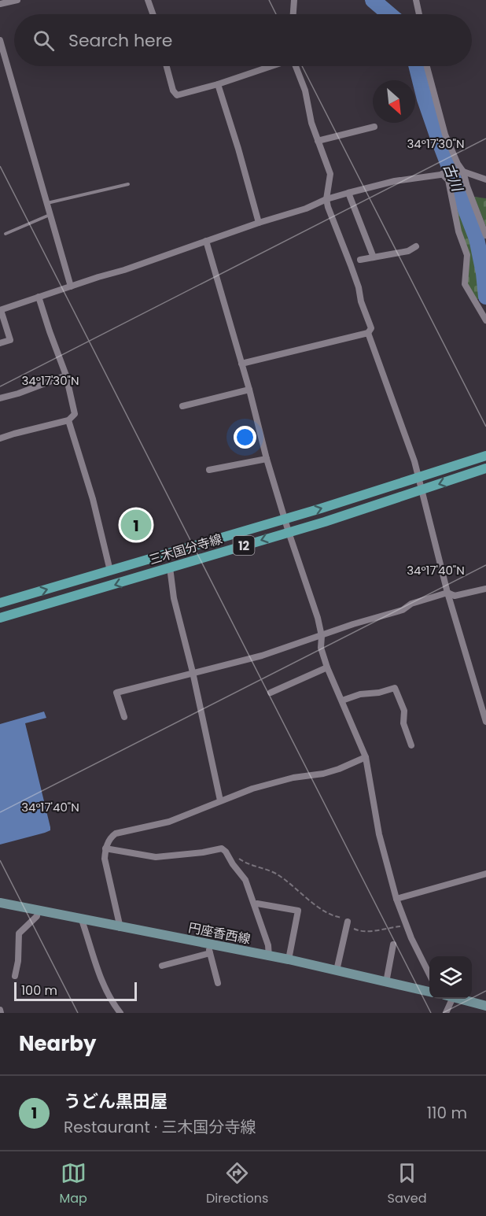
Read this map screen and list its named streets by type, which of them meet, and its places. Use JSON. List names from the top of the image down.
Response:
{
  "streets": {
    "main road": ["12", "三木国分寺線", "円座香西線"]
  },
  "water": ["古川"],
  "scale_bar": "100 m",
  "north": "bottom right",
  "page": {
    "search": "Search here",
    "pins": "1",
    "scale": "100 m",
    "heading": "Nearby",
    "list": [
      {
        "mark": "1",
        "name": "うどん黒田屋",
        "note": "Restaurant · 三木国分寺線",
        "value": "110 m"
      }
    ],
    "nav": ["Map", "Directions", "Saved"]
  },
  "coordinates": ["34°17'30\"N", "34°17'40\"N"]
}
